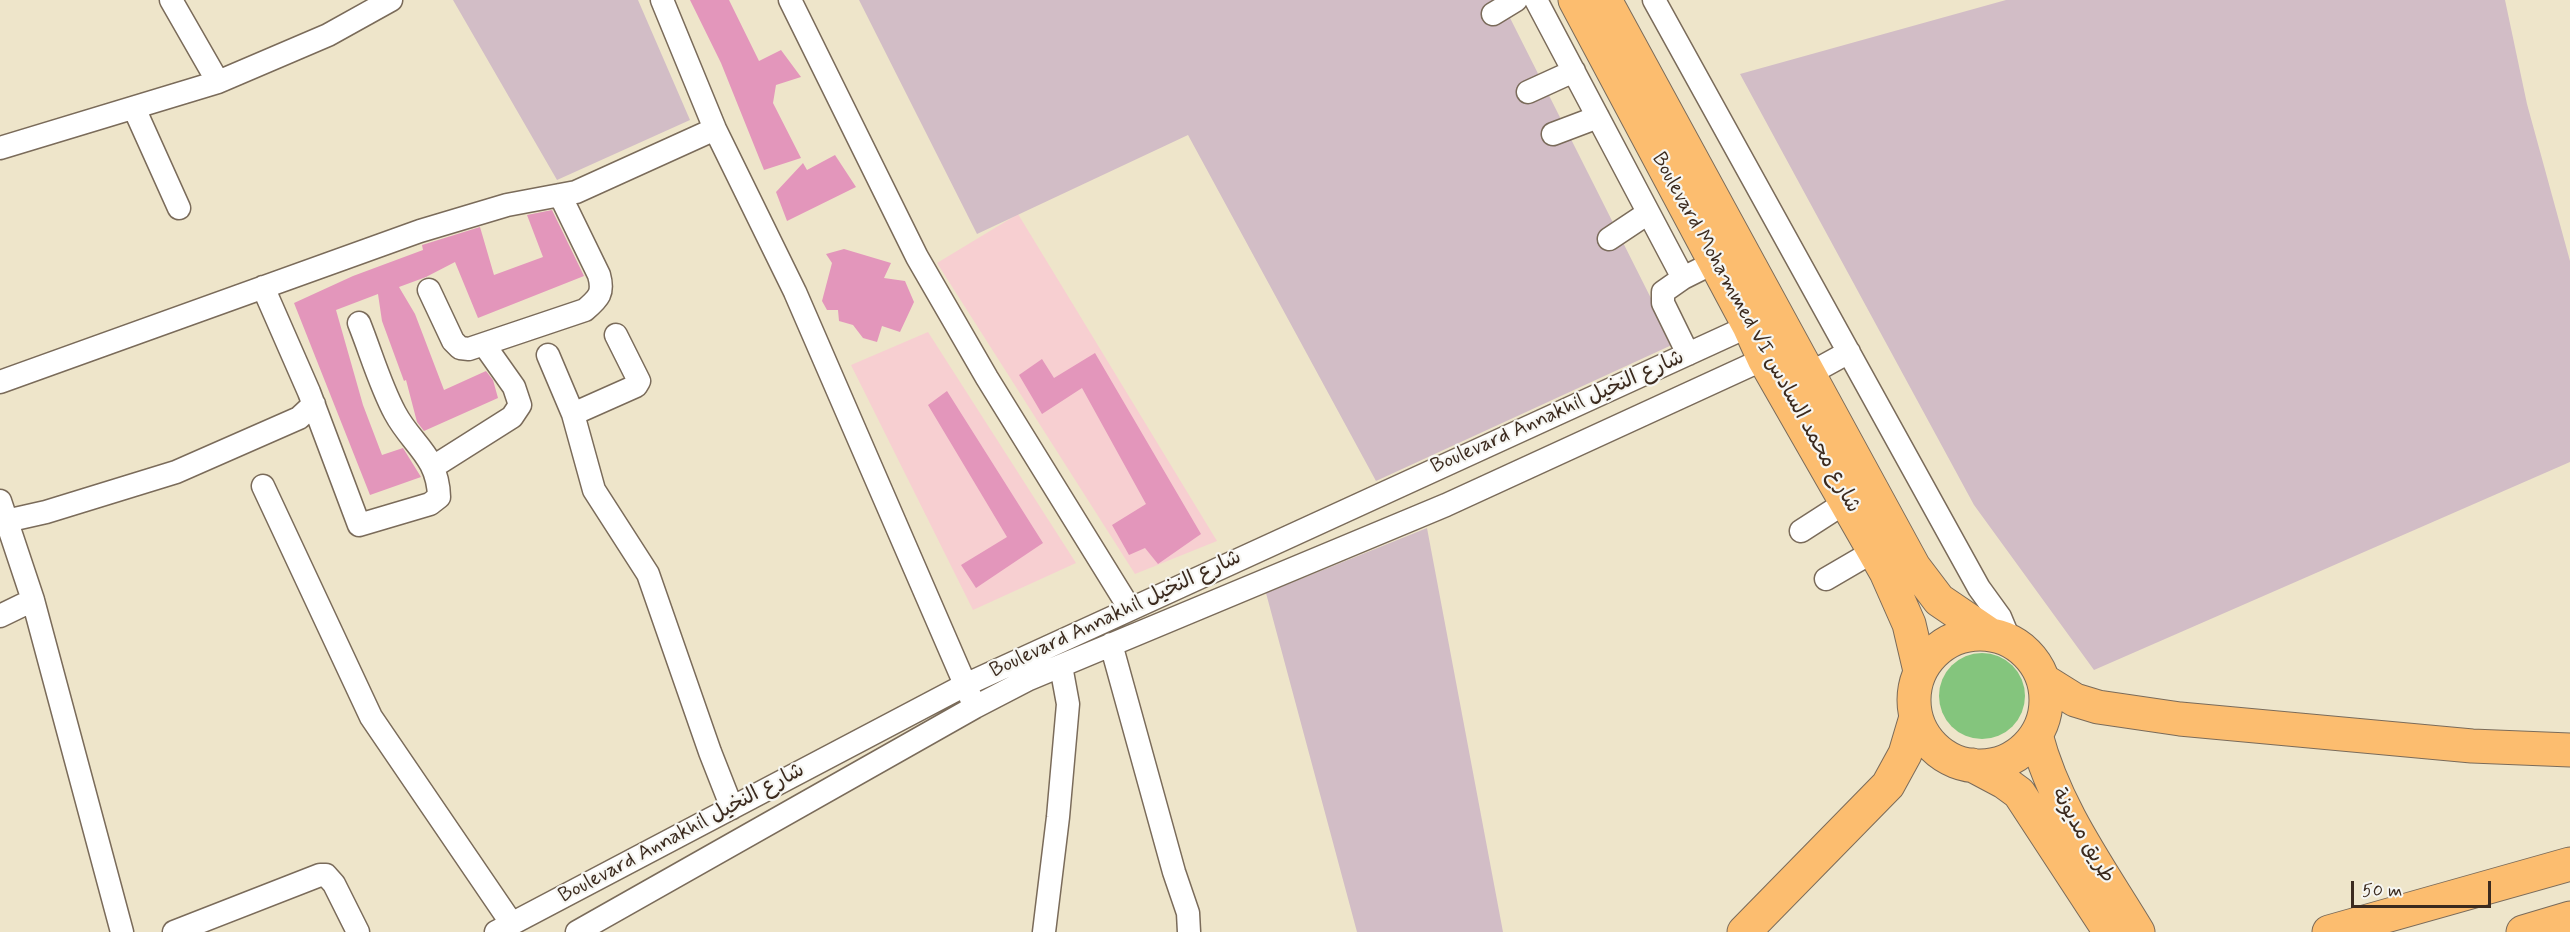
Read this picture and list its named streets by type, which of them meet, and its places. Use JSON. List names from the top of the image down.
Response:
{
  "streets": {
    "highway": ["Boulevard Mohammed VI شارع محمد السادس", "طريق مديونة"],
    "street": ["Boulevard Annakhil شارع النخيل"]
  },
  "crossings": [
    ["Boulevard Mohammed VI شارع محمد السادس", "Boulevard Annakhil شارع النخيل"],
    ["Boulevard Mohammed VI شارع محمد السادس", "طريق مديونة"]
  ],
  "scale_bar": "50 m"
}
